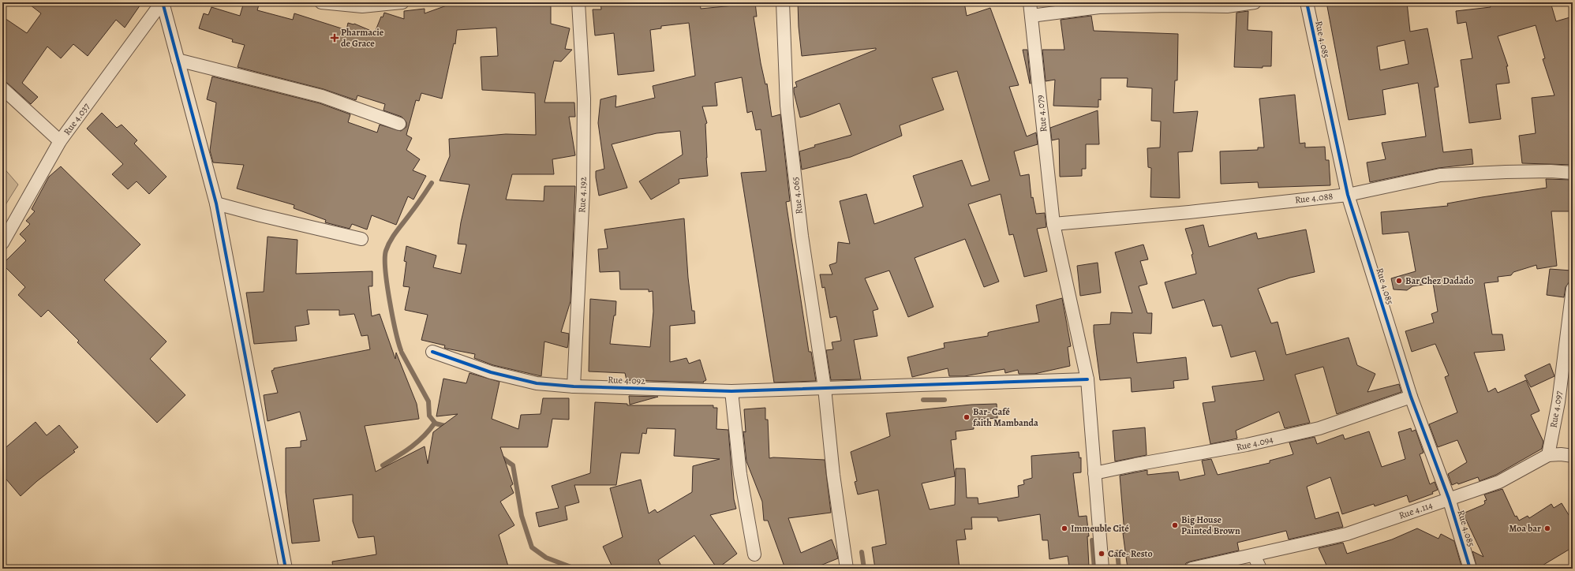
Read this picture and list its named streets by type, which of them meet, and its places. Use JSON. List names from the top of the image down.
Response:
{
  "streets": {
    "street": [
      "Rue 4.085",
      "Rue 4.079",
      "Rue 4.037",
      "Rue 4.192",
      "Rue 4.065",
      "Rue 4.088",
      "Rue 4.092",
      "Rue 4.097",
      "Rue 4.094",
      "Rue 4.114"
    ]
  },
  "crossings": [
    ["Rue 4.085", "Rue 4.088"],
    ["Rue 4.085", "Rue 4.094"],
    ["Rue 4.085", "Rue 4.114"],
    ["Rue 4.079", "Rue 4.088"],
    ["Rue 4.079", "Rue 4.092"],
    ["Rue 4.079", "Rue 4.094"],
    ["Rue 4.192", "Rue 4.092"],
    ["Rue 4.065", "Rue 4.092"],
    ["Rue 4.097", "Rue 4.114"]
  ],
  "places": {
    "health": ["Pharmacie de Grace"],
    "other": [
      "Bar Chez Dadado",
      "Bar- Café faith Mambanda",
      "Big House Painted Brown",
      "Immeuble Cité",
      "Moa bar",
      "Cafe- Resto"
    ]
  }
}
